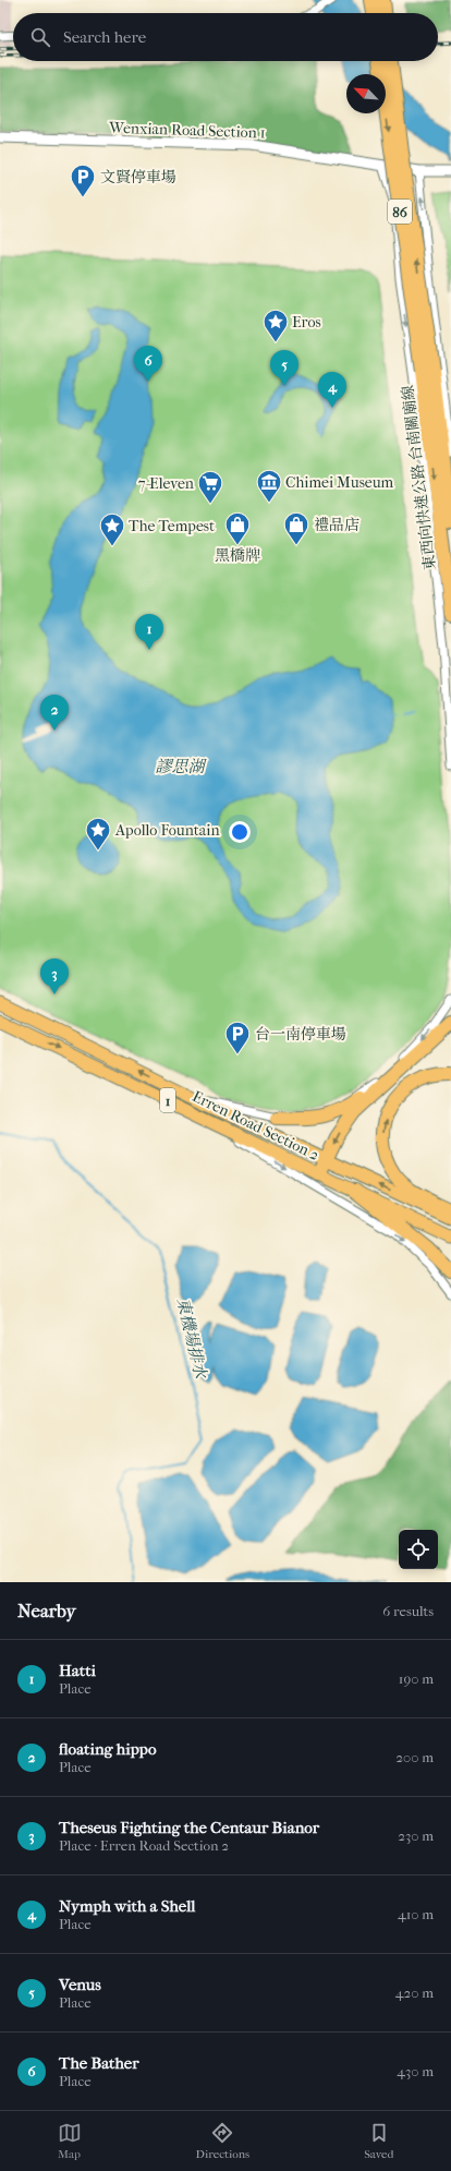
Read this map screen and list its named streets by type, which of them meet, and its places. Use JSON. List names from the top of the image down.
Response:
{
  "streets": {
    "highway": ["86", "東西向快速公路 台南關廟線"],
    "main road": ["1", "Erren Road Section 2"],
    "street": ["Wenxian Road Section 1"]
  },
  "water": ["謬思湖", "東機場排水"],
  "places": {
    "parking": ["文賢停車場", "台一南停車場"],
    "place": ["Eros", "The Tempest", "Apollo Fountain"],
    "museum": ["Chimei Museum"],
    "supermarket": ["7-Eleven"],
    "shop": ["黑橋牌", "禮品店"]
  },
  "north": "top left",
  "page": {
    "search": "Search here",
    "pins": [
      "6",
      "5",
      "4",
      "1",
      "2",
      "3"
    ],
    "heading": ["Nearby", "6 results"],
    "list": [
      {
        "mark": "1",
        "name": "Hatti",
        "note": "Place",
        "value": "190 m"
      },
      {
        "mark": "2",
        "name": "floating hippo",
        "note": "Place",
        "value": "200 m"
      },
      {
        "mark": "3",
        "name": "Theseus Fighting the Centaur Bianor",
        "note": "Place · Erren Road Section 2",
        "value": "230 m"
      },
      {
        "mark": "4",
        "name": "Nymph with a Shell",
        "note": "Place",
        "value": "410 m"
      },
      {
        "mark": "5",
        "name": "Venus",
        "note": "Place",
        "value": "420 m"
      },
      {
        "mark": "6",
        "name": "The Bather",
        "note": "Place",
        "value": "430 m"
      }
    ],
    "nav": ["Map", "Directions", "Saved"]
  }
}
